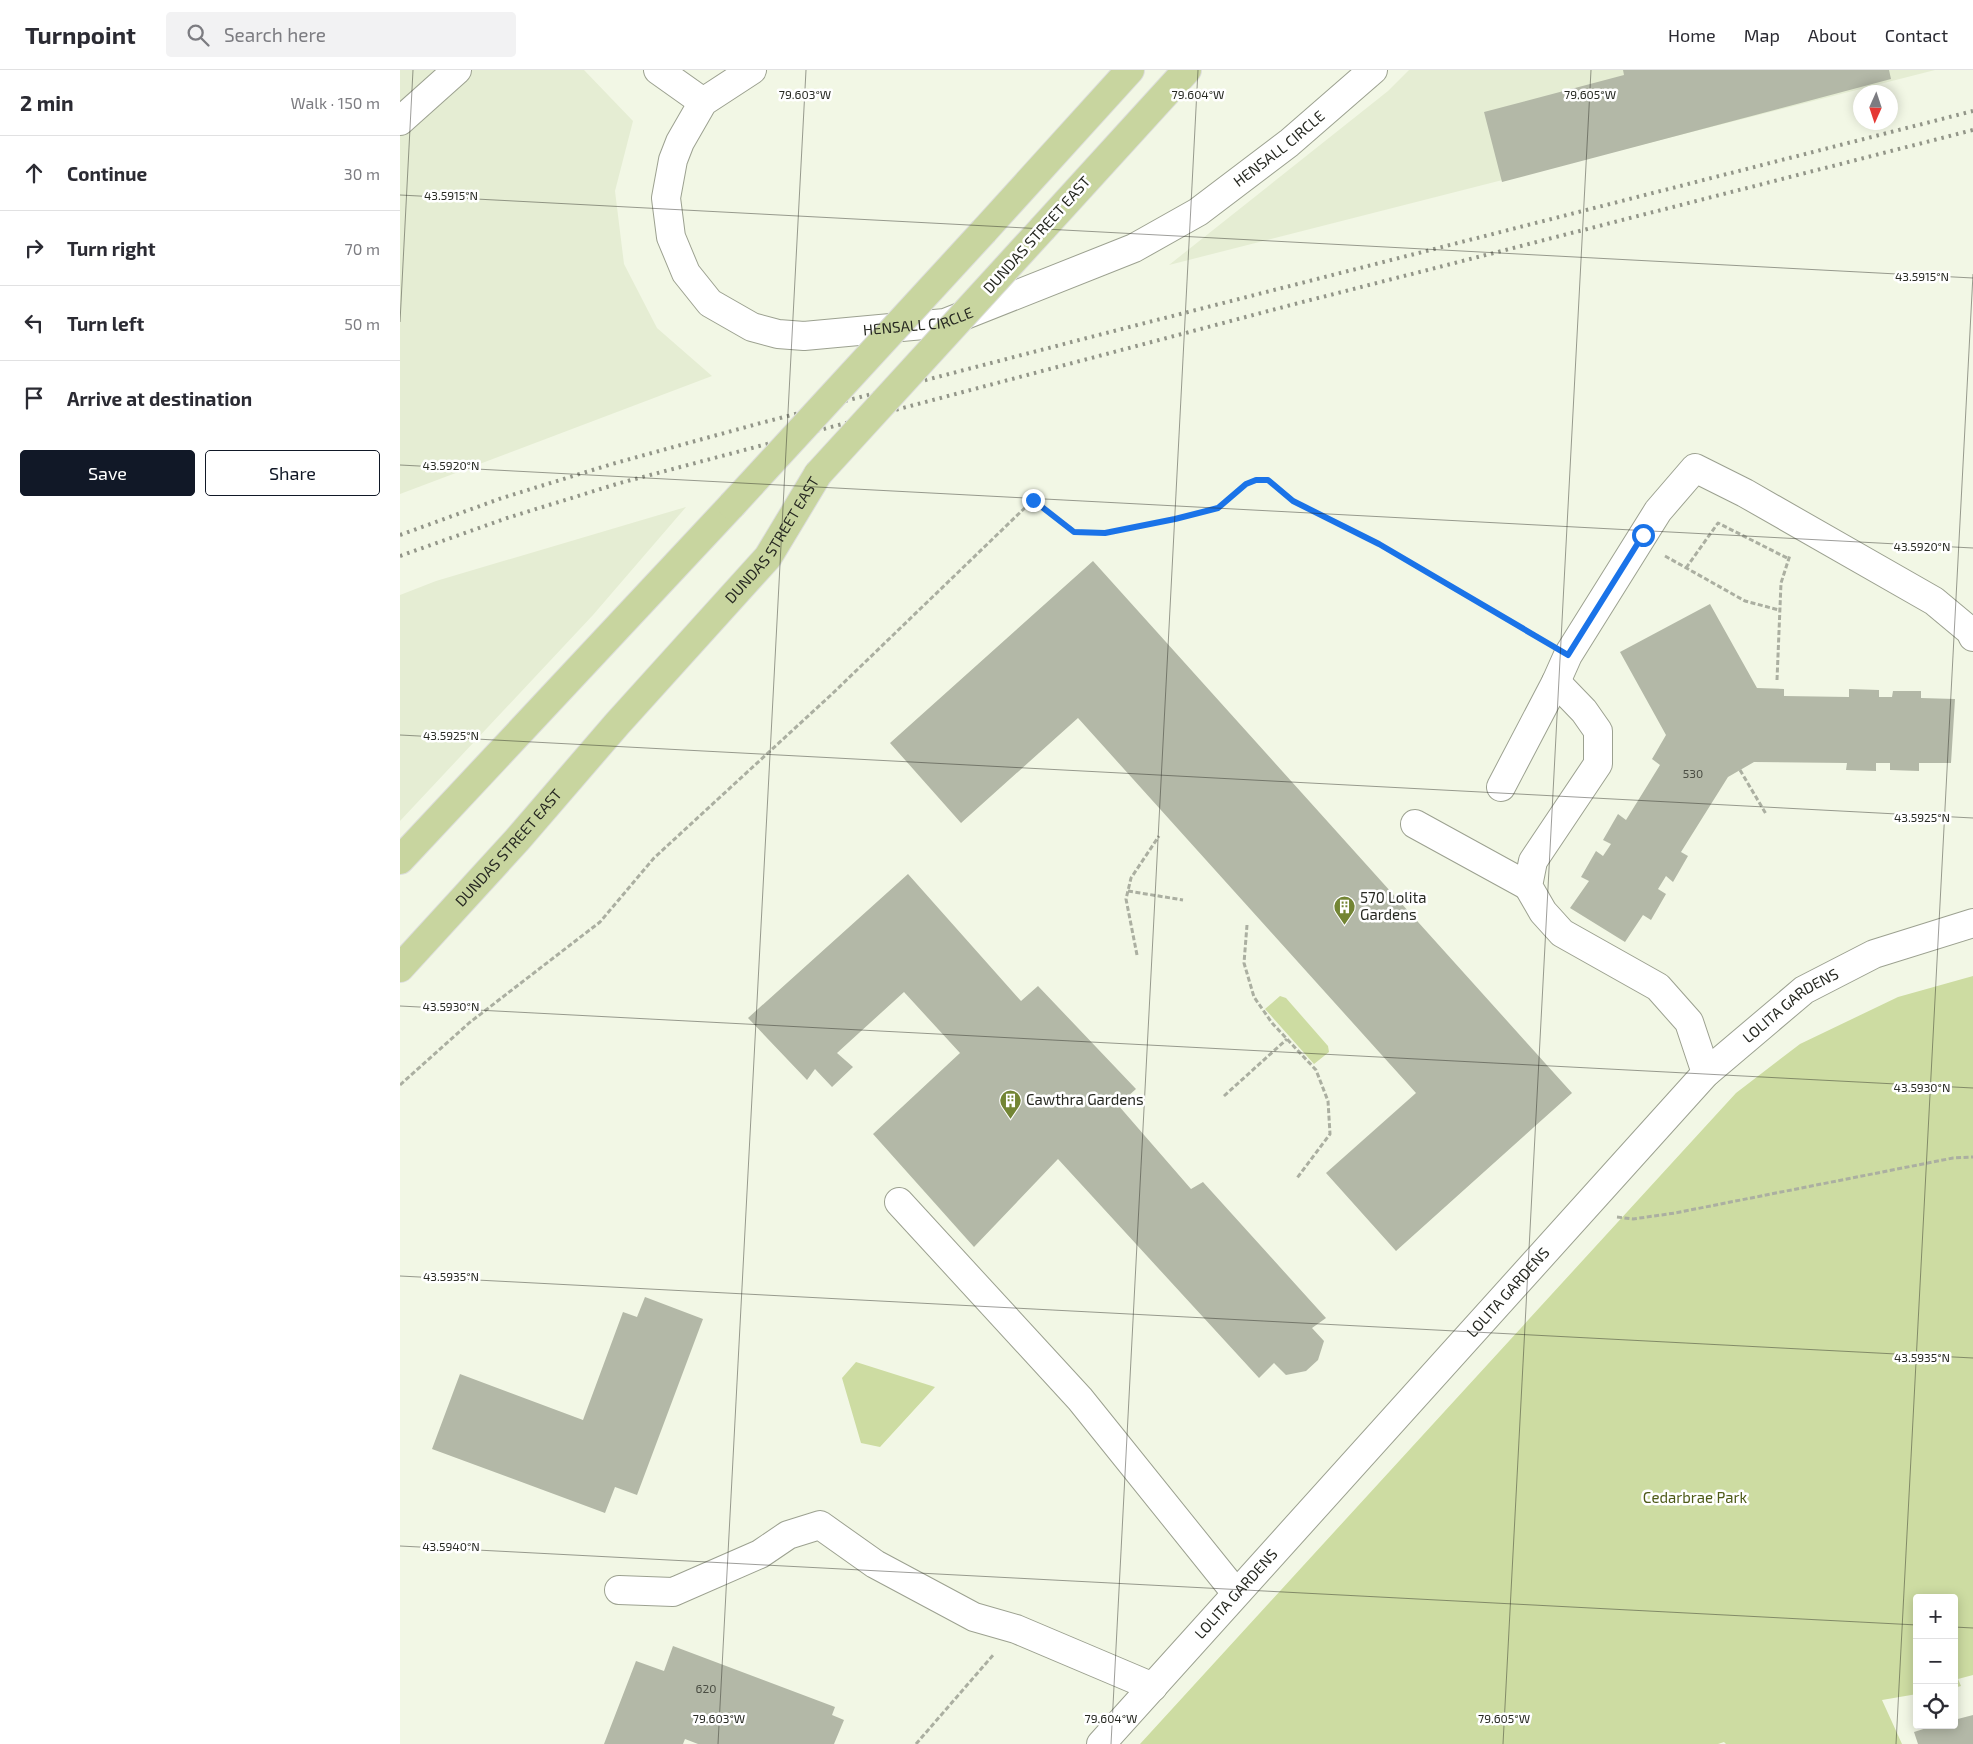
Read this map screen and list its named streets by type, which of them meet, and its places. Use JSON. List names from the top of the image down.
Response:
{
  "streets": {
    "main road": ["DUNDAS STREET EAST"],
    "street": ["HENSALL CIRCLE", "LOLITA GARDENS"]
  },
  "parks": ["Cedarbrae Park"],
  "places": {
    "building": ["570 Lolita Gardens", "Cawthra Gardens"]
  },
  "house_numbers": ["530", "620"],
  "north": "bottom",
  "page": {
    "header": "Turnpoint",
    "search": "Search here",
    "nav": [
      "Home",
      "Map",
      "About",
      "Contact"
    ],
    "heading": ["2 min", "Walk · 150 m"],
    "list": [
      ["Continue", "30 m"],
      ["Turn right", "70 m"],
      ["Turn left", "50 m"],
      "Arrive at destination"
    ],
    "buttons": ["Save", "Share"],
    "map_buttons": ["+", "−"]
  },
  "coordinates": [
    "79.603°W",
    "79.604°W",
    "79.605°W",
    "43.5915°N",
    "43.5920°N",
    "43.5925°N",
    "43.5930°N",
    "43.5935°N",
    "43.5940°N"
  ]
}
